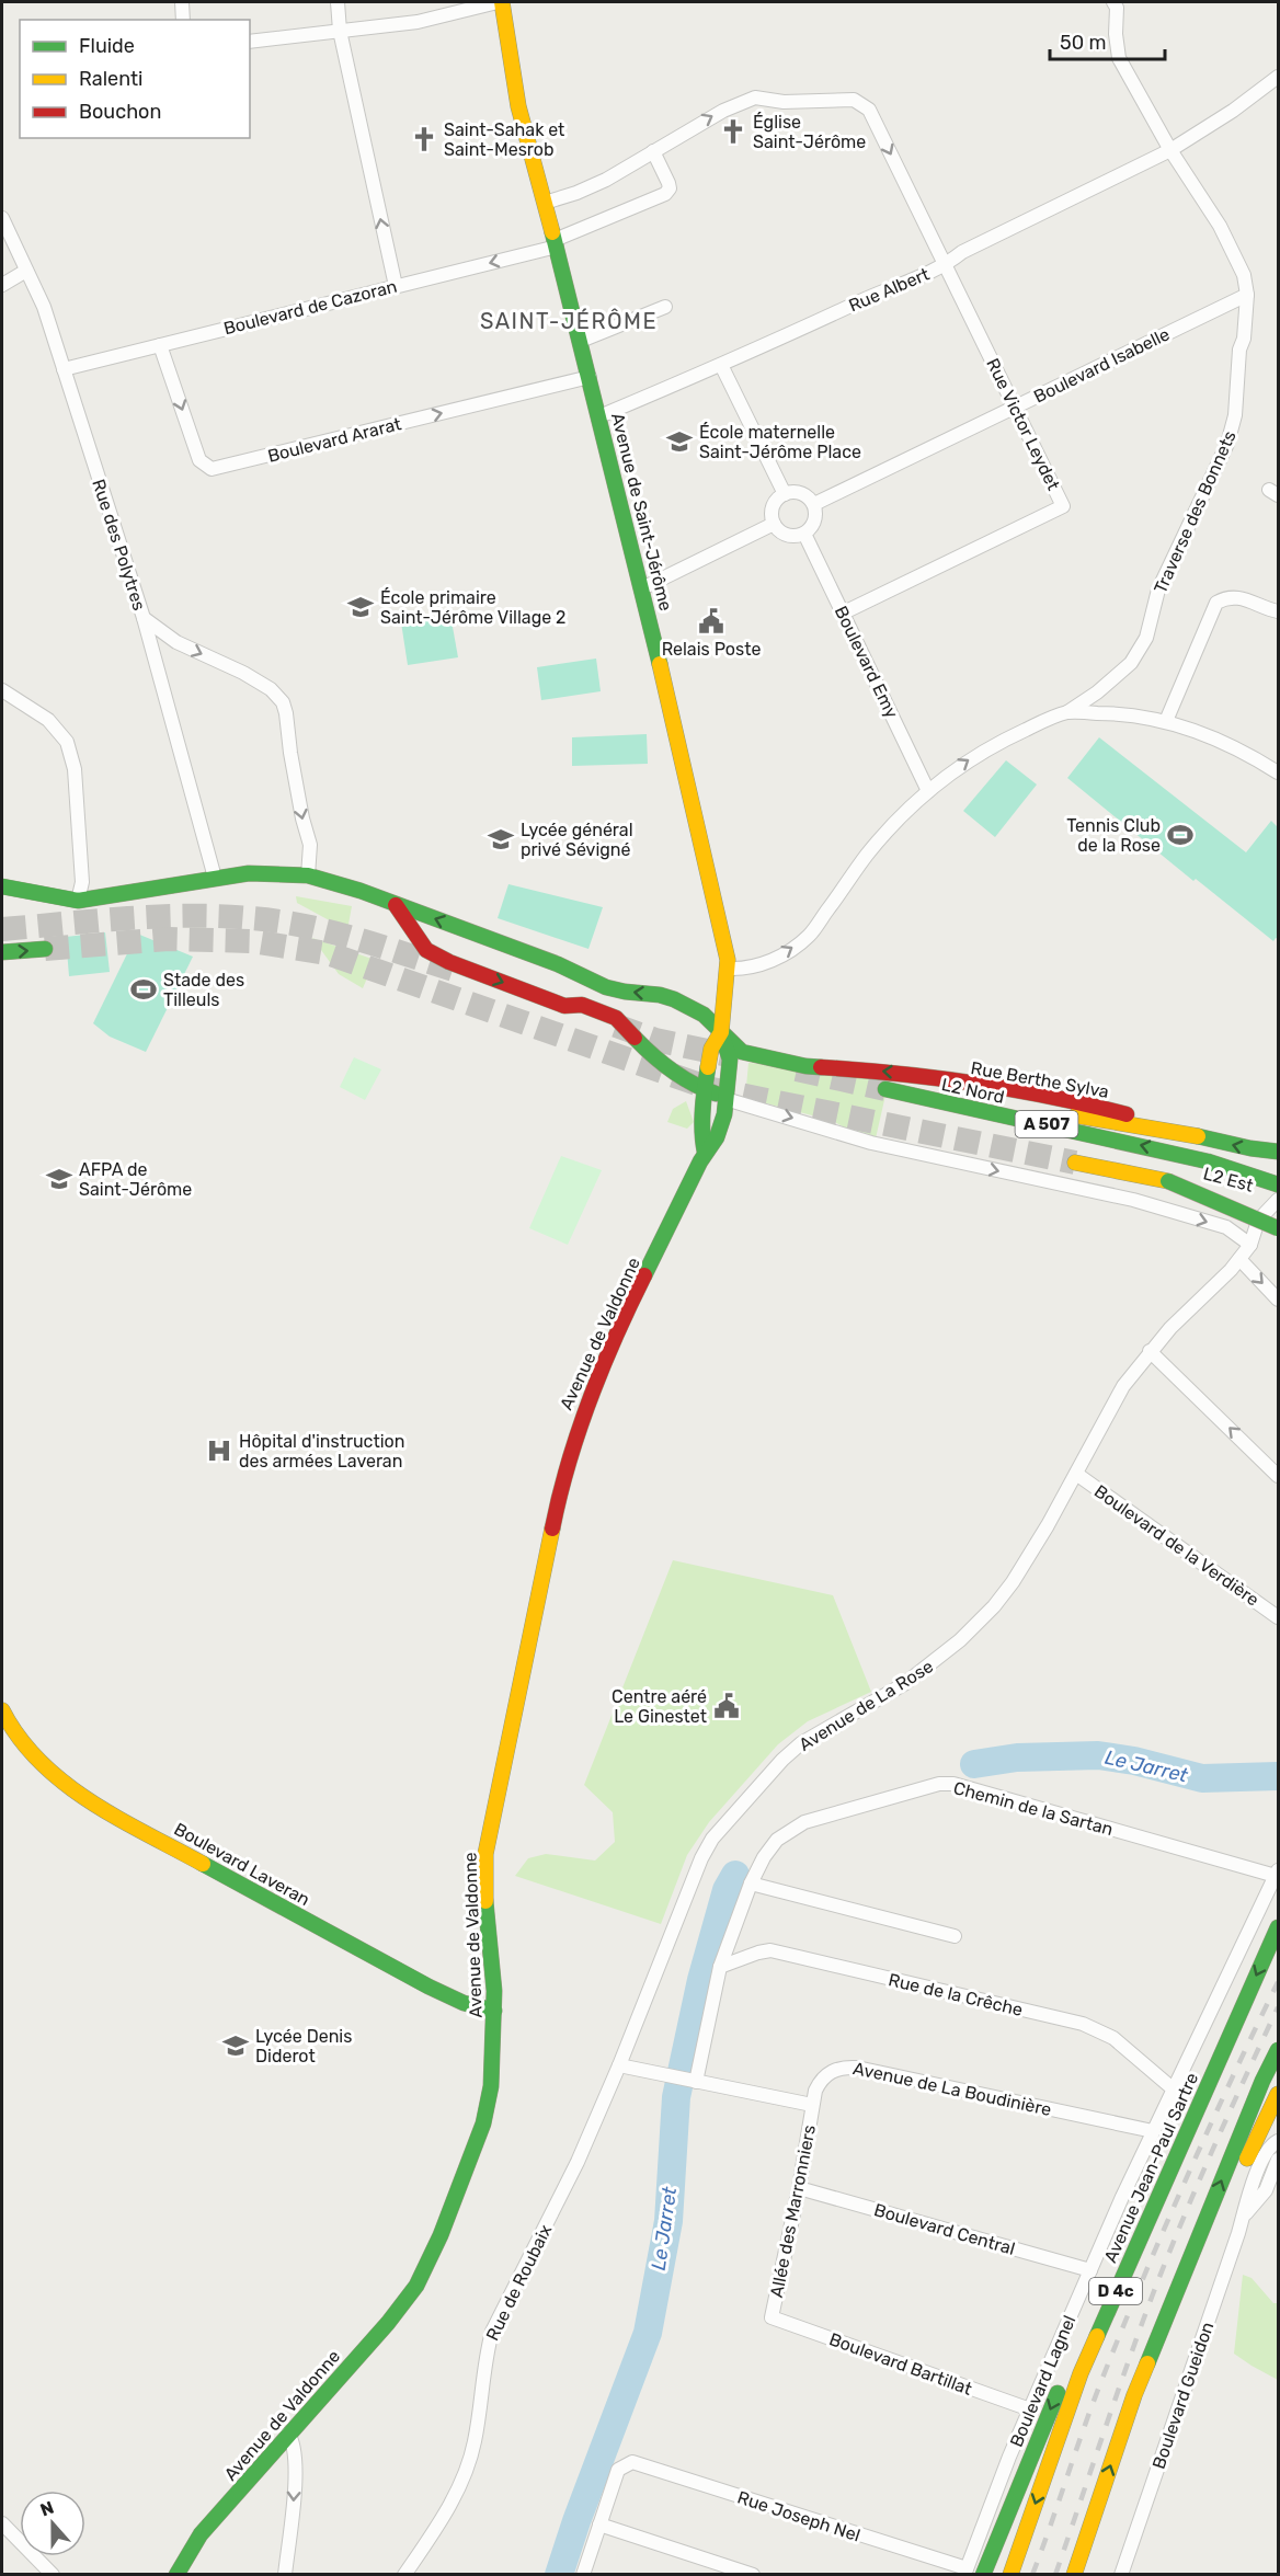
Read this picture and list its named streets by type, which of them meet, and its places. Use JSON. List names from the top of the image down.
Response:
{
  "streets": {
    "main road": [
      "Avenue de Saint-Jérôme",
      "Rue Berthe Sylva",
      "L2 Nord",
      "A 507",
      "L2 Est",
      "Avenue de Valdonne",
      "Boulevard Laveran",
      "Avenue Jean-Paul Sartre",
      "D 4c"
    ],
    "street": [
      "Rue Albert",
      "Boulevard de Cazoran",
      "Boulevard Isabelle",
      "Rue Victor Leydet",
      "Boulevard Ararat",
      "Traverse des Bonnets",
      "Rue des Polytres",
      "Boulevard Emy",
      "Boulevard de la Verdière",
      "Avenue de La Rose",
      "Chemin de la Sartan",
      "Rue de la Crêche",
      "Avenue de La Boudinière",
      "Allée des Marronniers",
      "Boulevard Central",
      "Rue de Roubaix",
      "Boulevard Bartillat",
      "Boulevard Lagnel",
      "Boulevard Gueidon",
      "Rue Joseph Nel"
    ]
  },
  "crossings": [
    ["Rue Albert", "Rue Victor Leydet"],
    ["Rue Albert", "Avenue de Saint-Jérôme"],
    ["Rue Albert", "Traverse des Bonnets"],
    ["Boulevard de Cazoran", "Rue Victor Leydet"],
    ["Boulevard de Cazoran", "Boulevard Ararat"],
    ["Boulevard de Cazoran", "Avenue de Saint-Jérôme"],
    ["Boulevard de Cazoran", "Rue des Polytres"],
    ["Boulevard Isabelle", "Rue Victor Leydet"],
    ["Boulevard Isabelle", "Traverse des Bonnets"],
    ["Boulevard Isabelle", "Boulevard Emy"],
    ["Rue Victor Leydet", "Avenue de Saint-Jérôme"],
    ["Rue Victor Leydet", "Boulevard Emy"],
    ["Boulevard Ararat", "Avenue de Saint-Jérôme"],
    ["Avenue de Saint-Jérôme", "Rue Berthe Sylva"],
    ["Avenue de Saint-Jérôme", "Avenue de Valdonne"],
    ["Rue des Polytres", "Rue Berthe Sylva"],
    ["Rue Berthe Sylva", "L2 Nord"],
    ["Rue Berthe Sylva", "Avenue de Valdonne"],
    ["L2 Nord", "L2 Est"],
    ["A 507", "L2 Est"],
    ["Avenue de Valdonne", "Boulevard Laveran"],
    ["Boulevard de la Verdière", "Avenue de La Rose"],
    ["Avenue de La Rose", "Rue de Roubaix"],
    ["Chemin de la Sartan", "Rue de la Crêche"],
    ["Chemin de la Sartan", "Boulevard Lagnel"],
    ["Rue de la Crêche", "Boulevard Lagnel"],
    ["Avenue de La Boudinière", "Allée des Marronniers"],
    ["Avenue de La Boudinière", "Boulevard Lagnel"],
    ["Allée des Marronniers", "Boulevard Central"],
    ["Allée des Marronniers", "Boulevard Bartillat"],
    ["Boulevard Central", "Boulevard Lagnel"],
    ["Boulevard Bartillat", "Boulevard Lagnel"],
    ["Boulevard Lagnel", "Rue Joseph Nel"]
  ],
  "one_way": ["Boulevard Ararat"],
  "districts": ["SAINT-JÉRÔME"],
  "water": ["Le Jarret"],
  "places": {
    "church": ["Église Saint-Jérôme", "Saint-Sahak et Saint-Mesrob"],
    "school or university": [
      "École maternelle Saint-Jérôme Place",
      "École primaire Saint-Jérôme Village 2",
      "Lycée général privé Sévigné",
      "AFPA de Saint-Jérôme",
      "Lycée Denis Diderot"
    ],
    "public building": ["Relais Poste", "Centre aéré Le Ginestet"],
    "sports": ["Tennis Club de la Rose", "Stade des Tilleuls"],
    "hospital": ["Hôpital d'instruction des armées Laveran"]
  },
  "legend": ["Fluide", "Ralenti", "Bouchon"],
  "scale_bar": "50 m",
  "north": "top"
}
